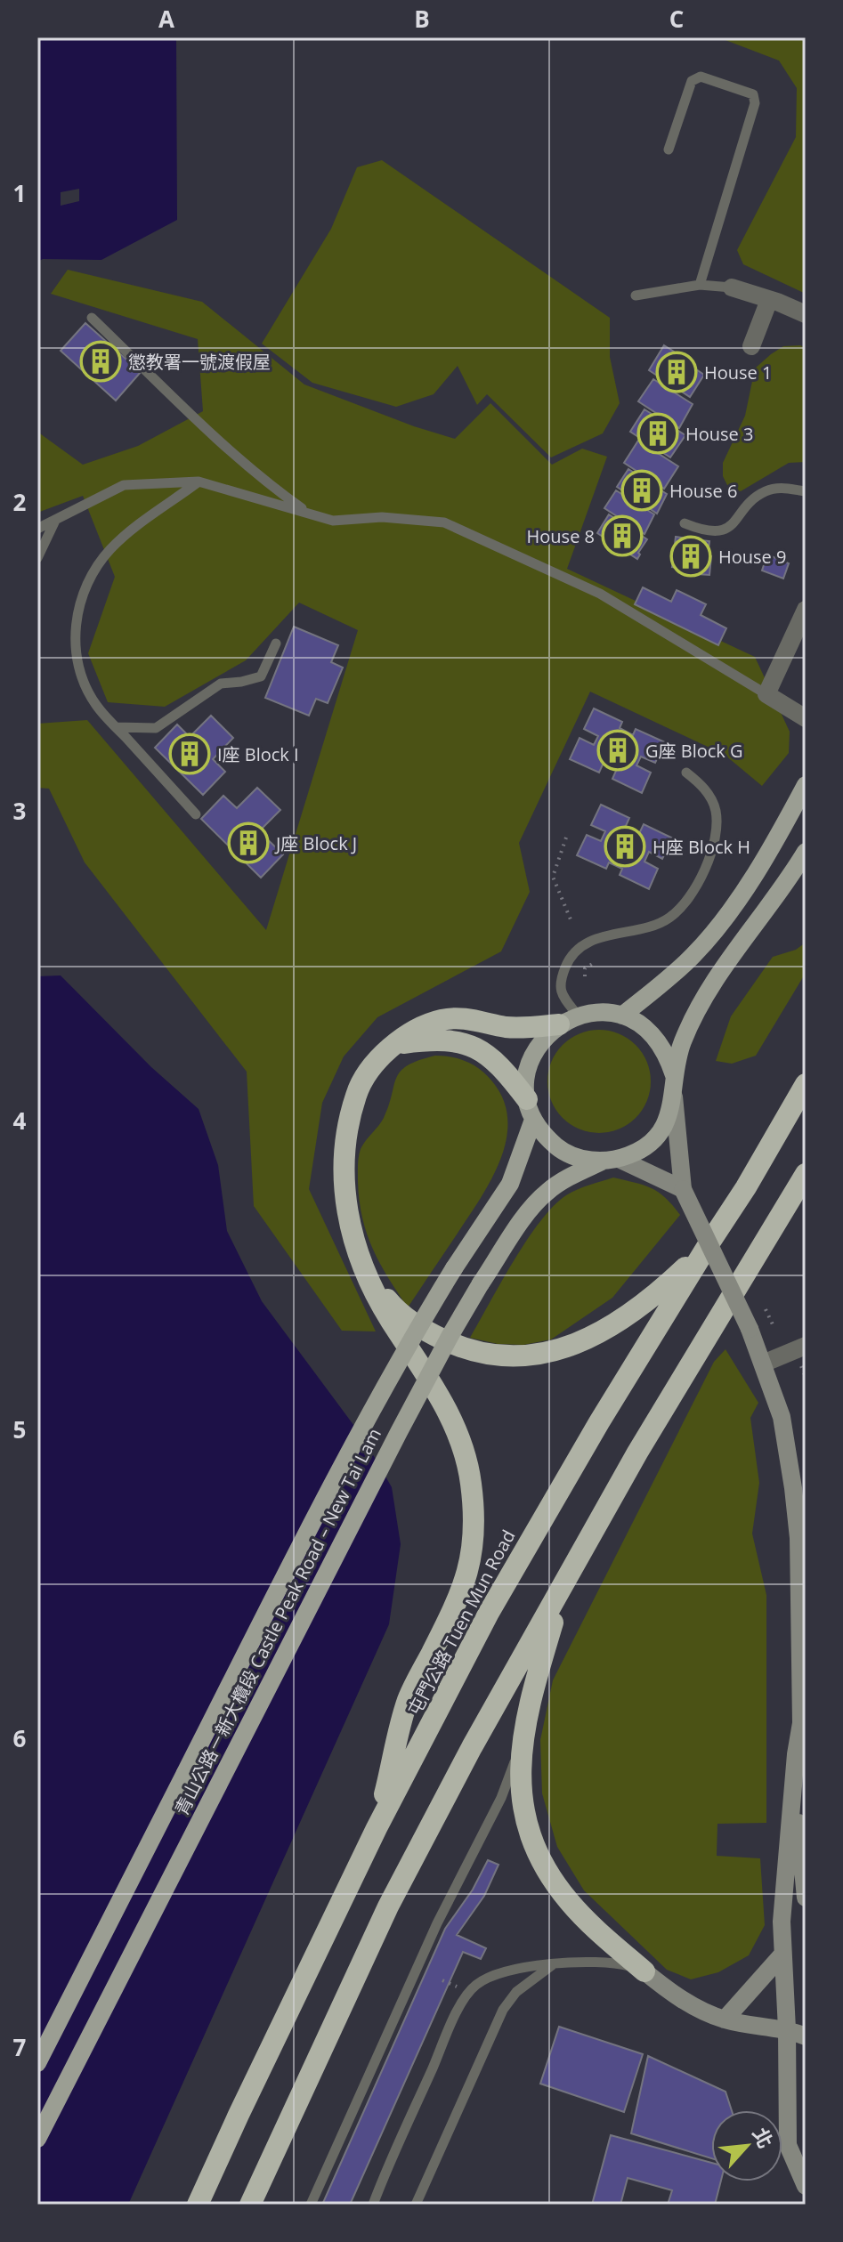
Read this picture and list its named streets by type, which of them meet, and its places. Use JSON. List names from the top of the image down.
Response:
{
  "streets": {
    "highway": ["屯門公路 Tuen Mun Road"],
    "main road": ["青山公路－新大欖段 Castle Peak Road – New Tai Lam"]
  },
  "places": {
    "building": [
      "懲教署一號渡假屋",
      "House 1",
      "House 3",
      "House 6",
      "House 8",
      "House 9",
      "G座 Block G",
      "I座 Block I",
      "J座 Block J",
      "H座 Block H"
    ]
  },
  "north": "top right",
  "grid": {
    "columns": ["A", "B", "C"],
    "rows": [
      "1",
      "2",
      "3",
      "4",
      "5",
      "6",
      "7"
    ]
  }
}
